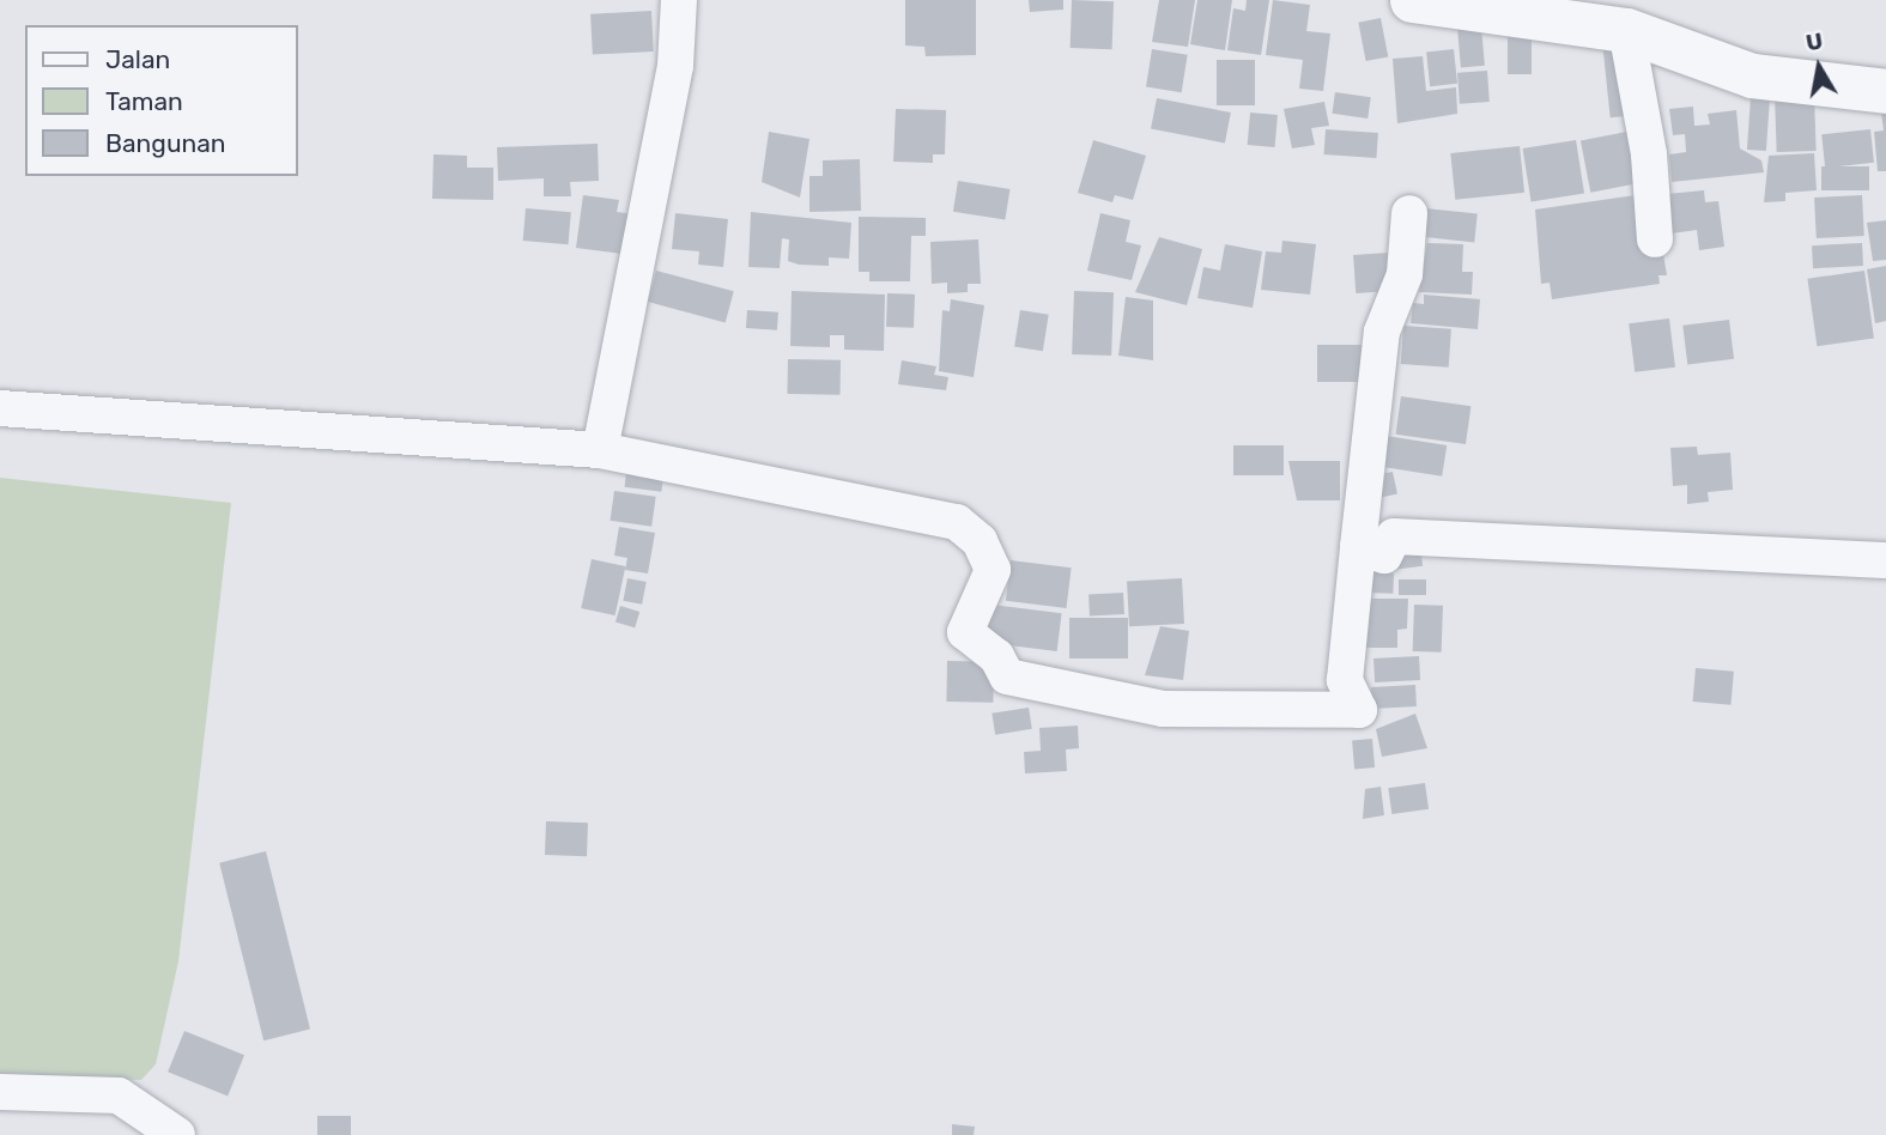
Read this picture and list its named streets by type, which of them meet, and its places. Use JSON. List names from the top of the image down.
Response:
{
  "legend": ["Jalan", "Taman", "Bangunan"],
  "north": "top"
}
